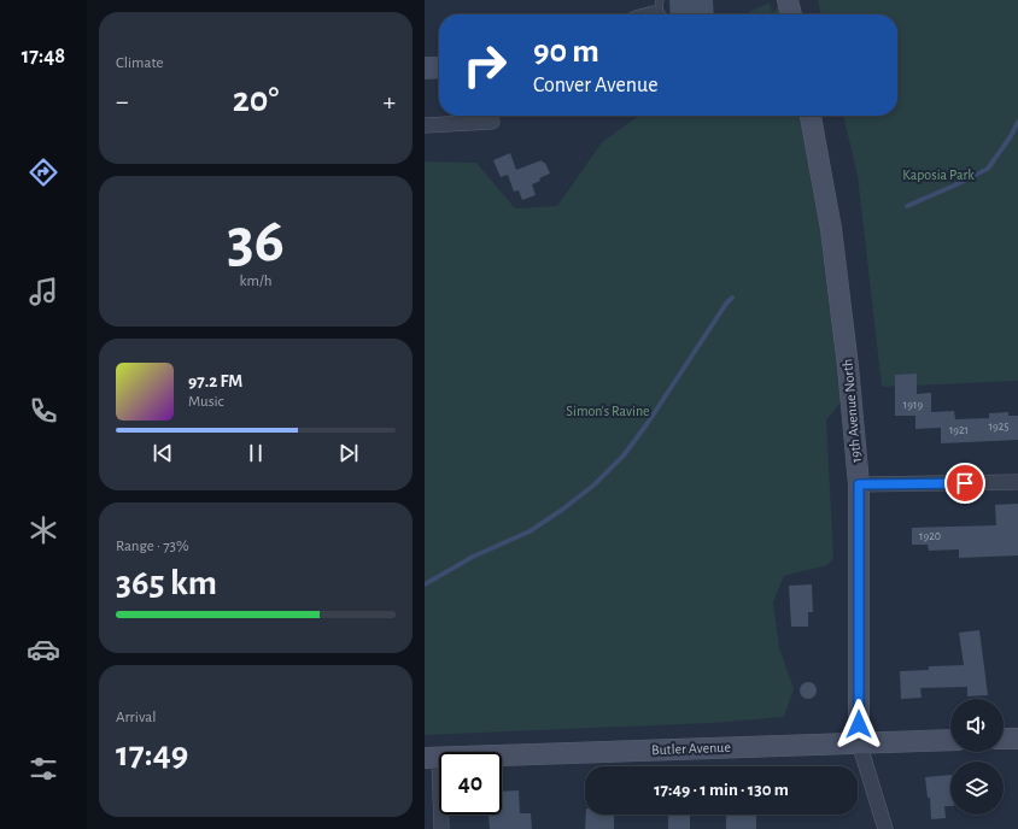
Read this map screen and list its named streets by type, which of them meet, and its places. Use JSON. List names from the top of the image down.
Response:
{
  "streets": {
    "street": ["19th Avenue North", "Butler Avenue"]
  },
  "crossings": [
    ["19th Avenue North", "Butler Avenue"]
  ],
  "parks": ["Kaposia Park", "Simon's Ravine"],
  "house_numbers": [
    "1919",
    "1925",
    "1921",
    "1920"
  ],
  "page": {
    "tabs": "17:48",
    "tile": [
      "Climate",
      ["36", "km/h"],
      ["Range · 73%", "365 km"],
      ["Arrival", "17:49"]
    ],
    "turn": ["90 m", "Conver Avenue"],
    "heat": ["−", "20°", "+"],
    "song": ["97.2 FM", "Music"],
    "limit": "40",
    "trip": "17:49 · 1 min · 130 m"
  }
}
